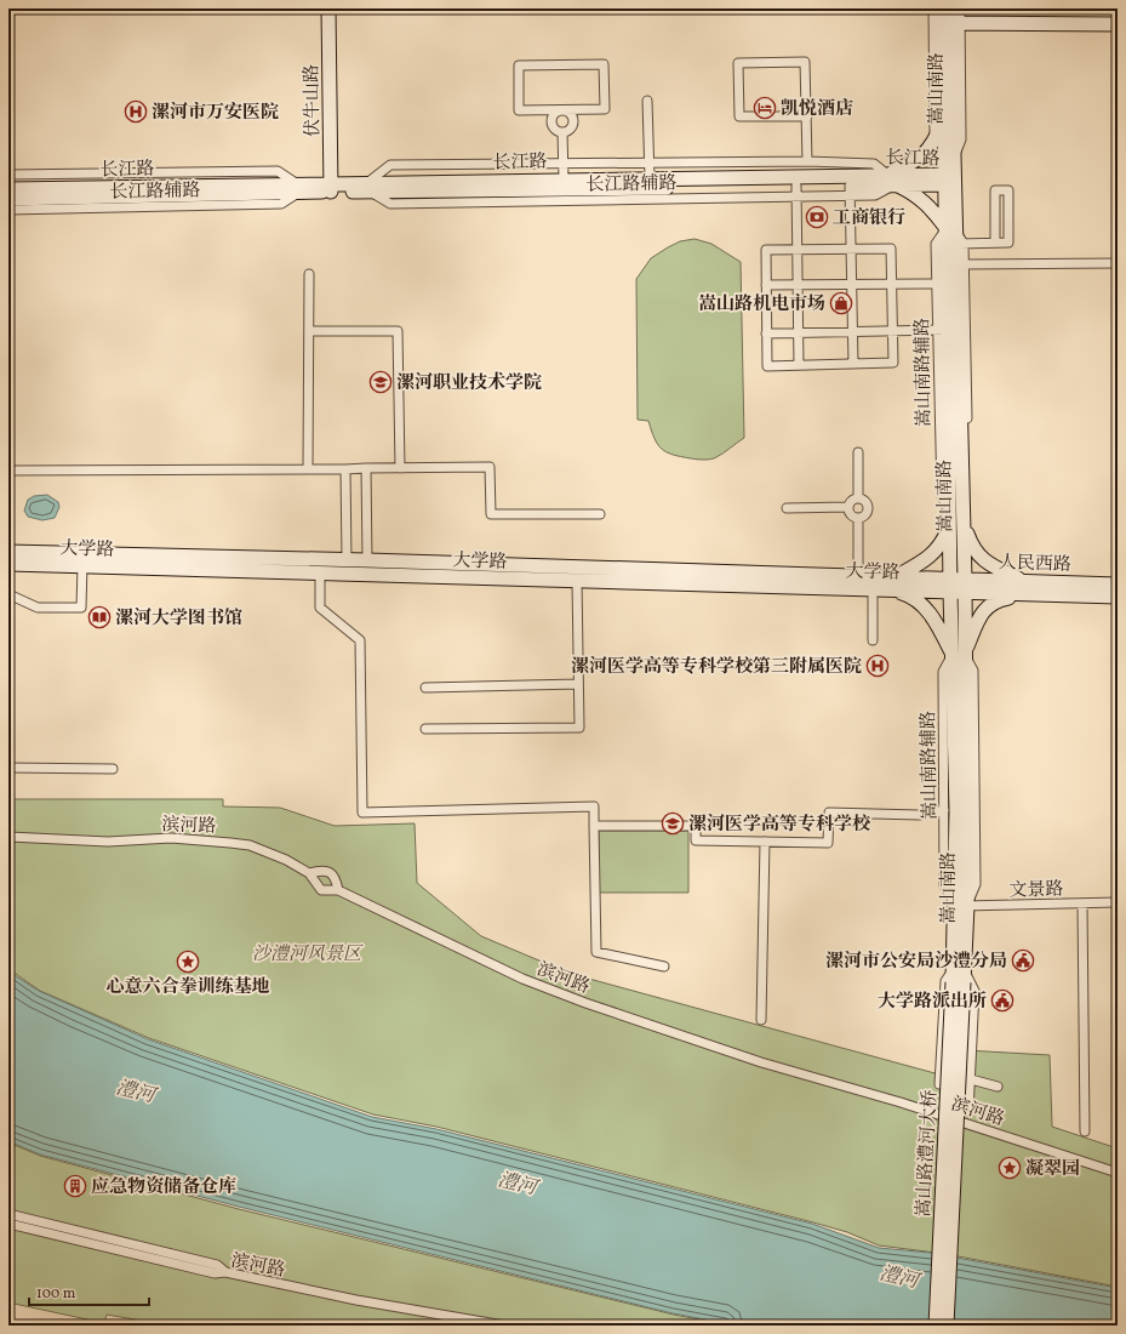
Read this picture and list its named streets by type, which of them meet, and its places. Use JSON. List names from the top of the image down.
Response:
{
  "streets": {
    "main road": [
      "嵩山南路",
      "伏牛山路",
      "长江路",
      "大学路",
      "人民西路",
      "嵩山路澧河大桥"
    ],
    "street": [
      "长江路辅路",
      "嵩山南路辅路",
      "滨河路",
      "文景路"
    ]
  },
  "crossings": [
    ["嵩山南路", "长江路"],
    ["嵩山南路", "嵩山南路辅路"],
    ["嵩山南路", "大学路"],
    ["嵩山南路", "人民西路"],
    ["嵩山南路", "文景路"],
    ["嵩山南路", "嵩山路澧河大桥"],
    ["伏牛山路", "长江路"],
    ["长江路", "长江路辅路"],
    ["嵩山南路辅路", "文景路"],
    ["大学路", "人民西路"]
  ],
  "water": ["澧河"],
  "parks": ["沙澧河风景区"],
  "places": {
    "hotel": ["凯悦酒店"],
    "hospital": ["漯河市万安医院", "漯河医学高等专科学校第三附属医院"],
    "bank": ["工商银行"],
    "shop": ["嵩山路机电市场"],
    "school or university": ["漯河职业技术学院", "漯河医学高等专科学校"],
    "library": ["漯河大学图书馆"],
    "public building": ["漯河市公安局沙澧分局", "大学路派出所"],
    "place": ["心意六合拳训练基地", "凝翠园"],
    "building": ["应急物资储备仓库"]
  },
  "scale_bar": "100 m"
}
